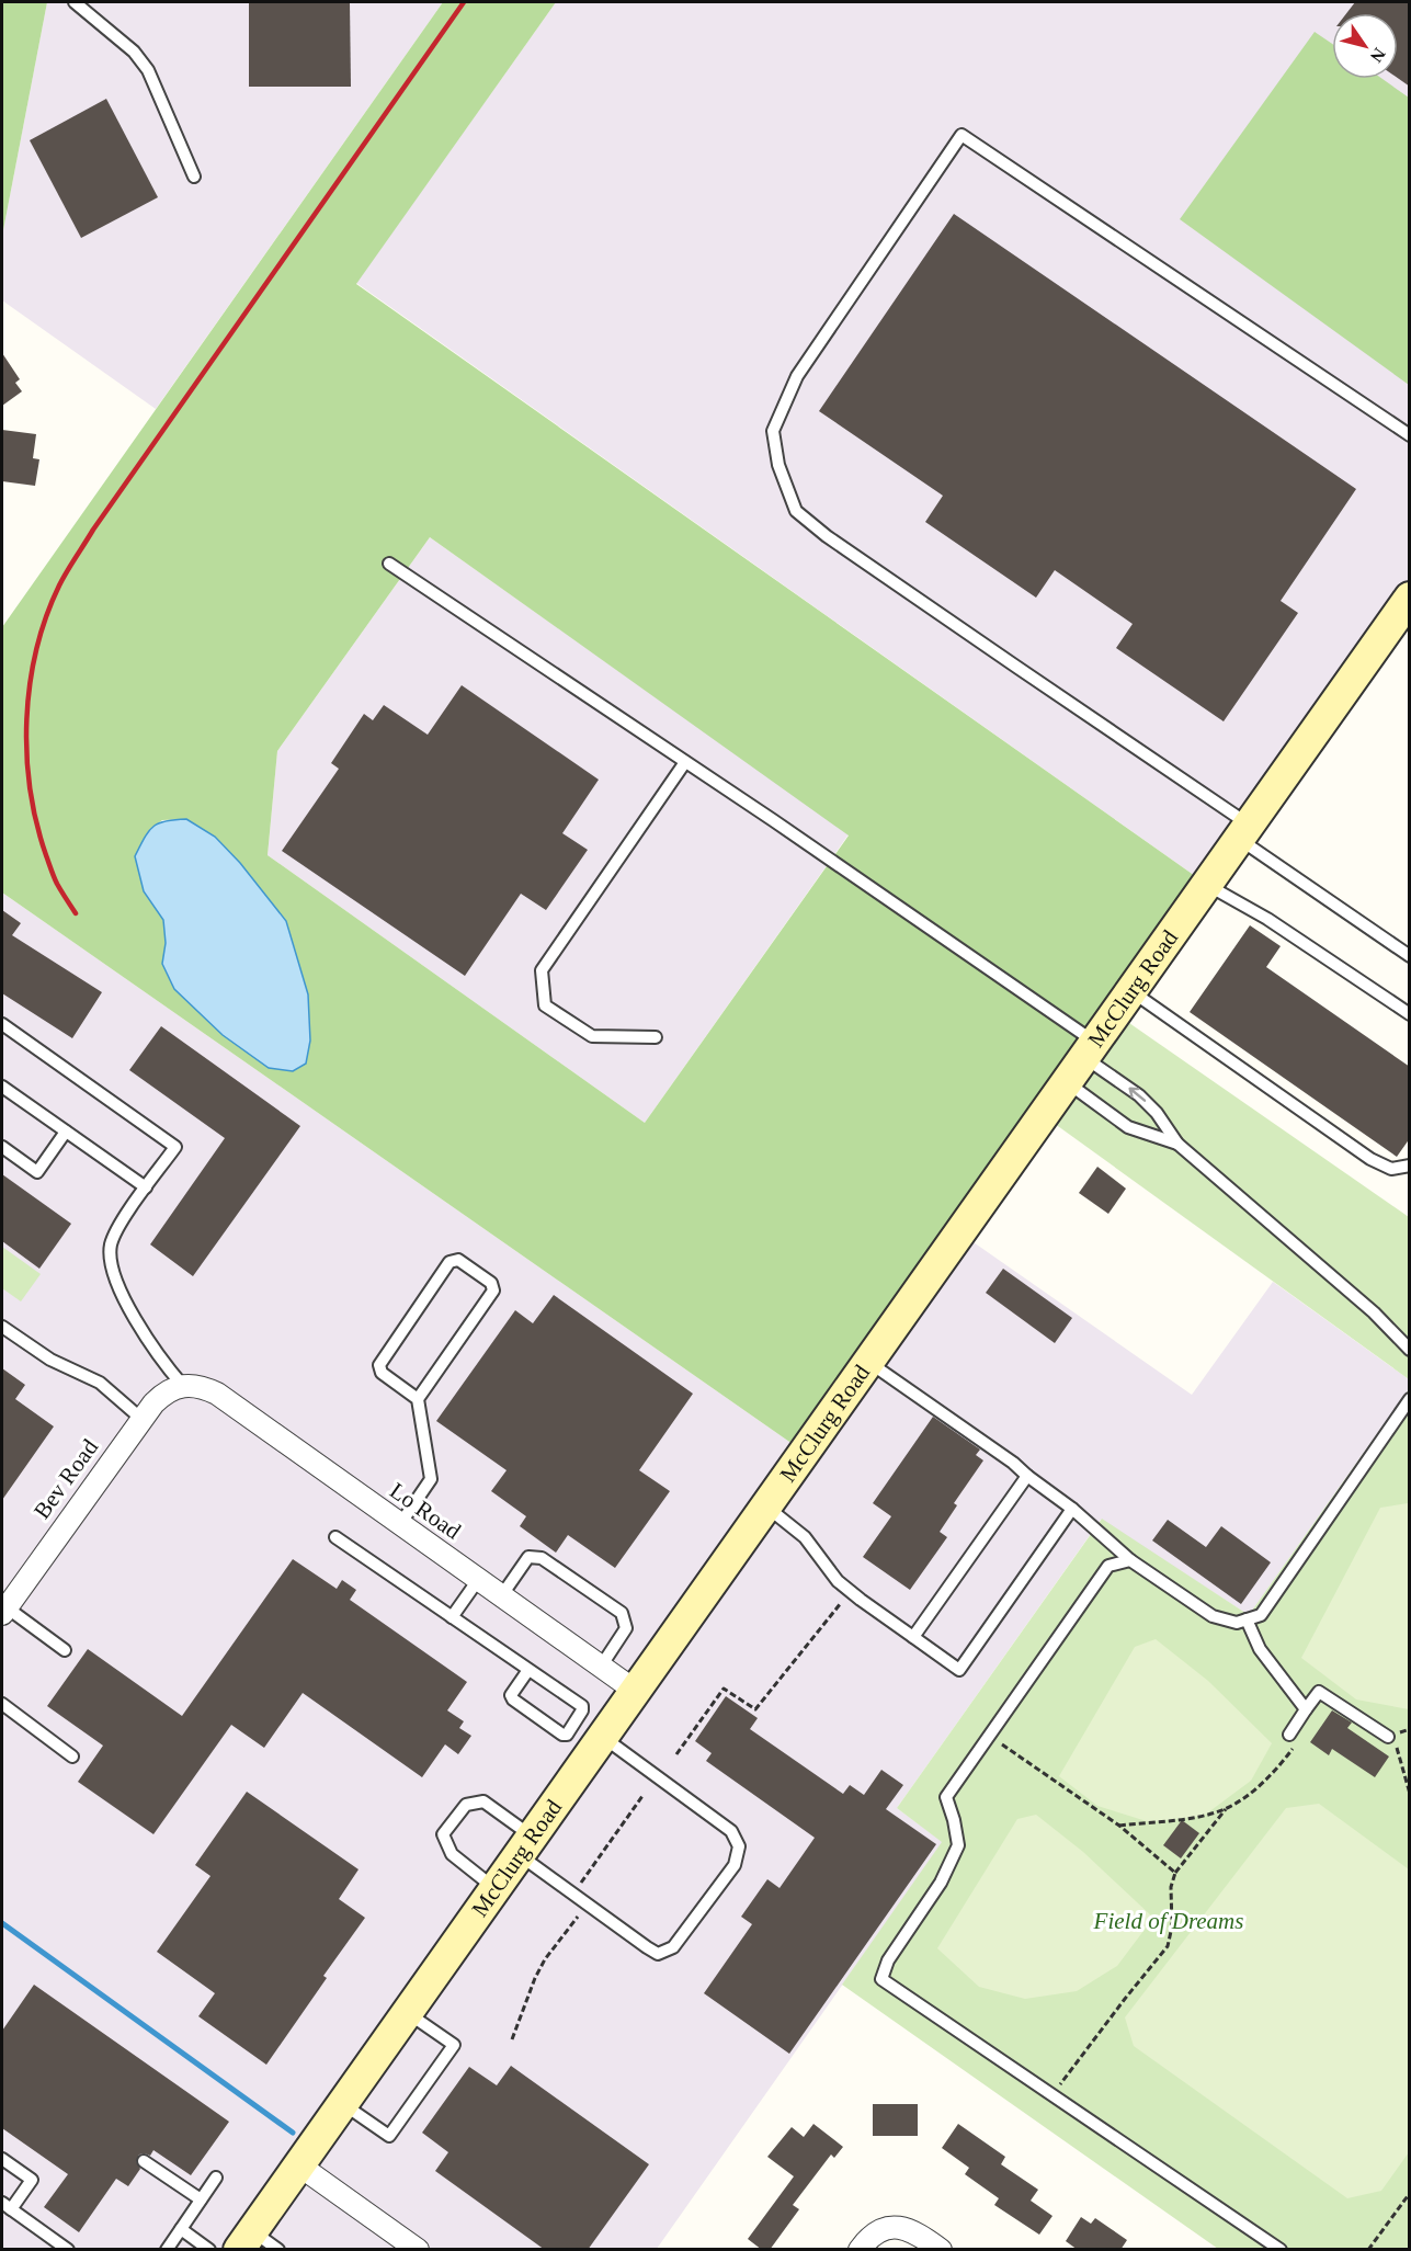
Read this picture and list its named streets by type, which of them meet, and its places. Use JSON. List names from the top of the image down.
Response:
{
  "streets": {
    "street": ["McClurg Road", "Bev Road", "Lo Road"]
  },
  "crossings": [
    ["McClurg Road", "Lo Road"],
    ["Bev Road", "Lo Road"]
  ],
  "parks": ["Field of Dreams"],
  "north": "bottom right"
}
